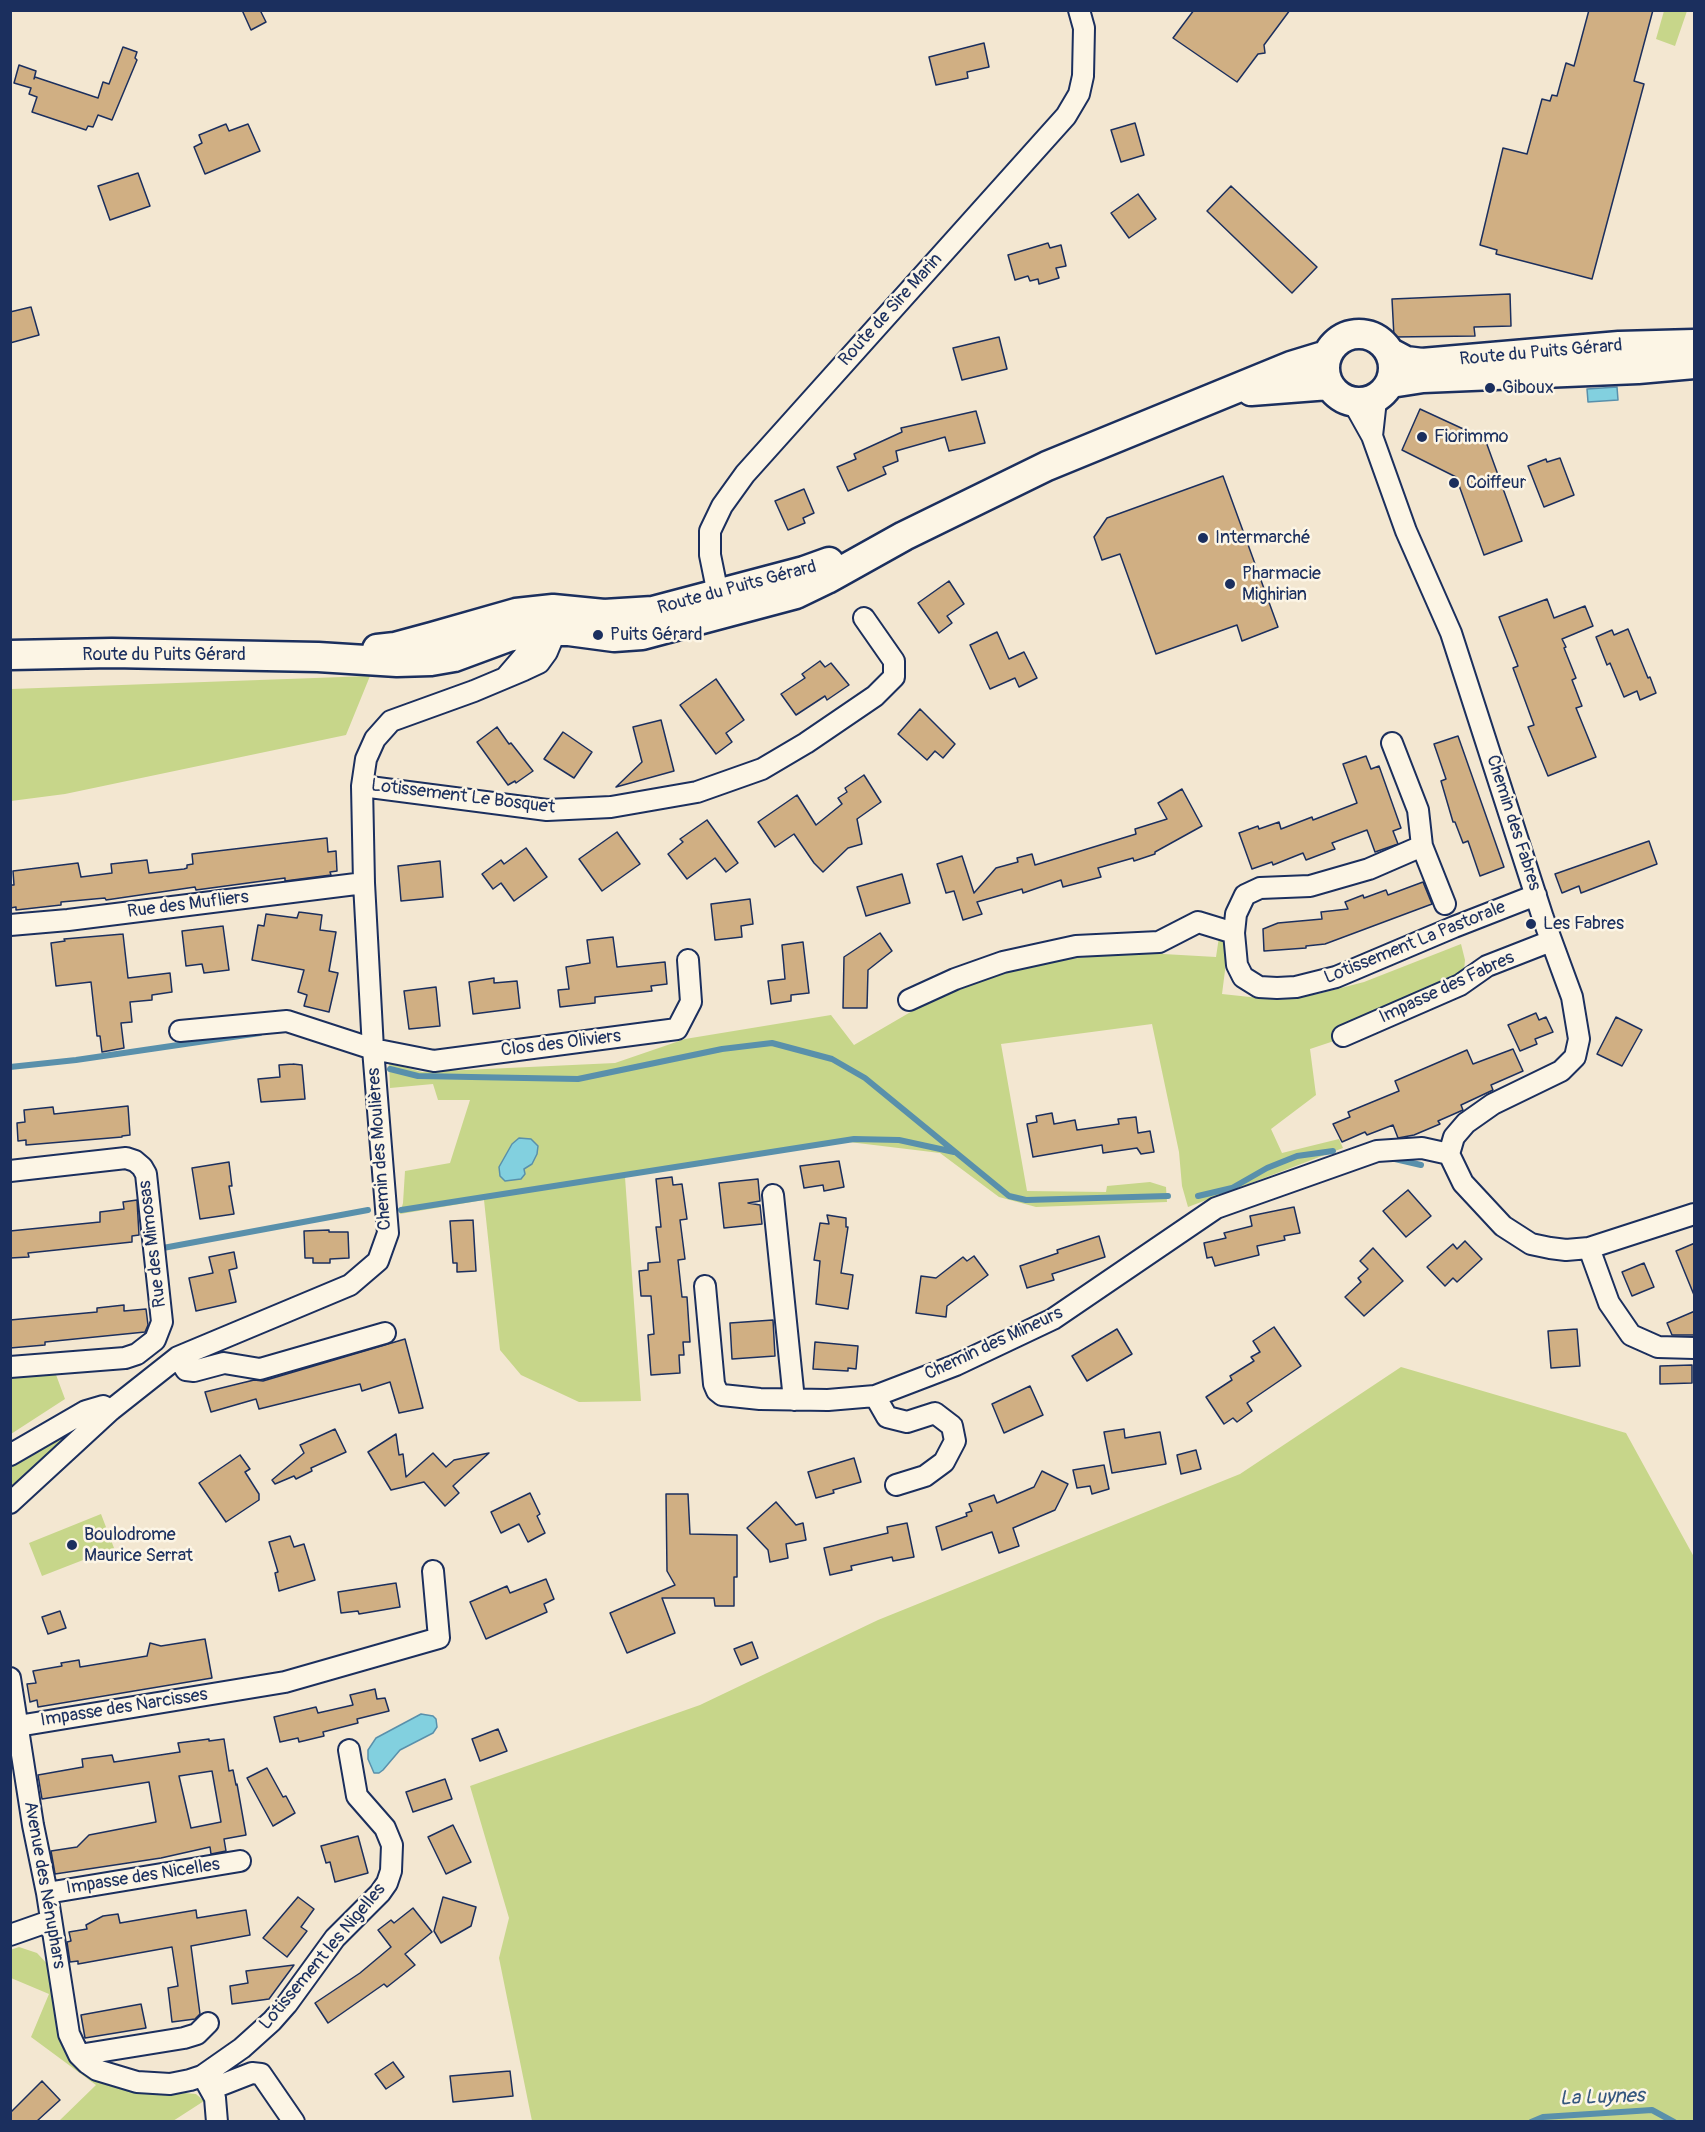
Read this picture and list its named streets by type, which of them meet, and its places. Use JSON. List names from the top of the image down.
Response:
{
  "streets": {
    "main road": ["Route du Puits Gérard"],
    "street": [
      "Route de Sire Marin",
      "Lotissement Le Bosquet",
      "Chemin des Fabres",
      "Rue des Mufliers",
      "Lotissement La Pastorale",
      "Impasse des Fabres",
      "Clos des Oliviers",
      "Chemin des Moulières",
      "Rue des Mimosas",
      "Chemin des Mineurs",
      "Impasse des Narcisses",
      "Impasse des Nicelles",
      "Avenue des Nénuphars",
      "Lotissement les Nigelles"
    ]
  },
  "crossings": [
    ["Route de Sire Marin", "Route du Puits Gérard"],
    ["Route du Puits Gérard", "Chemin des Fabres"],
    ["Route du Puits Gérard", "Chemin des Moulières"],
    ["Lotissement Le Bosquet", "Chemin des Moulières"],
    ["Chemin des Fabres", "Lotissement La Pastorale"],
    ["Chemin des Fabres", "Impasse des Fabres"],
    ["Chemin des Fabres", "Chemin des Mineurs"],
    ["Rue des Mufliers", "Chemin des Moulières"],
    ["Clos des Oliviers", "Chemin des Moulières"],
    ["Impasse des Narcisses", "Avenue des Nénuphars"],
    ["Impasse des Nicelles", "Avenue des Nénuphars"]
  ],
  "water": ["La Luynes"],
  "places": [
    "Giboux",
    "Fiorimmo",
    "Coiffeur",
    "Intermarché",
    "Pharmacie Mighirian",
    "Puits Gérard",
    "Les Fabres",
    "Boulodrome Maurice Serrat"
  ]
}
